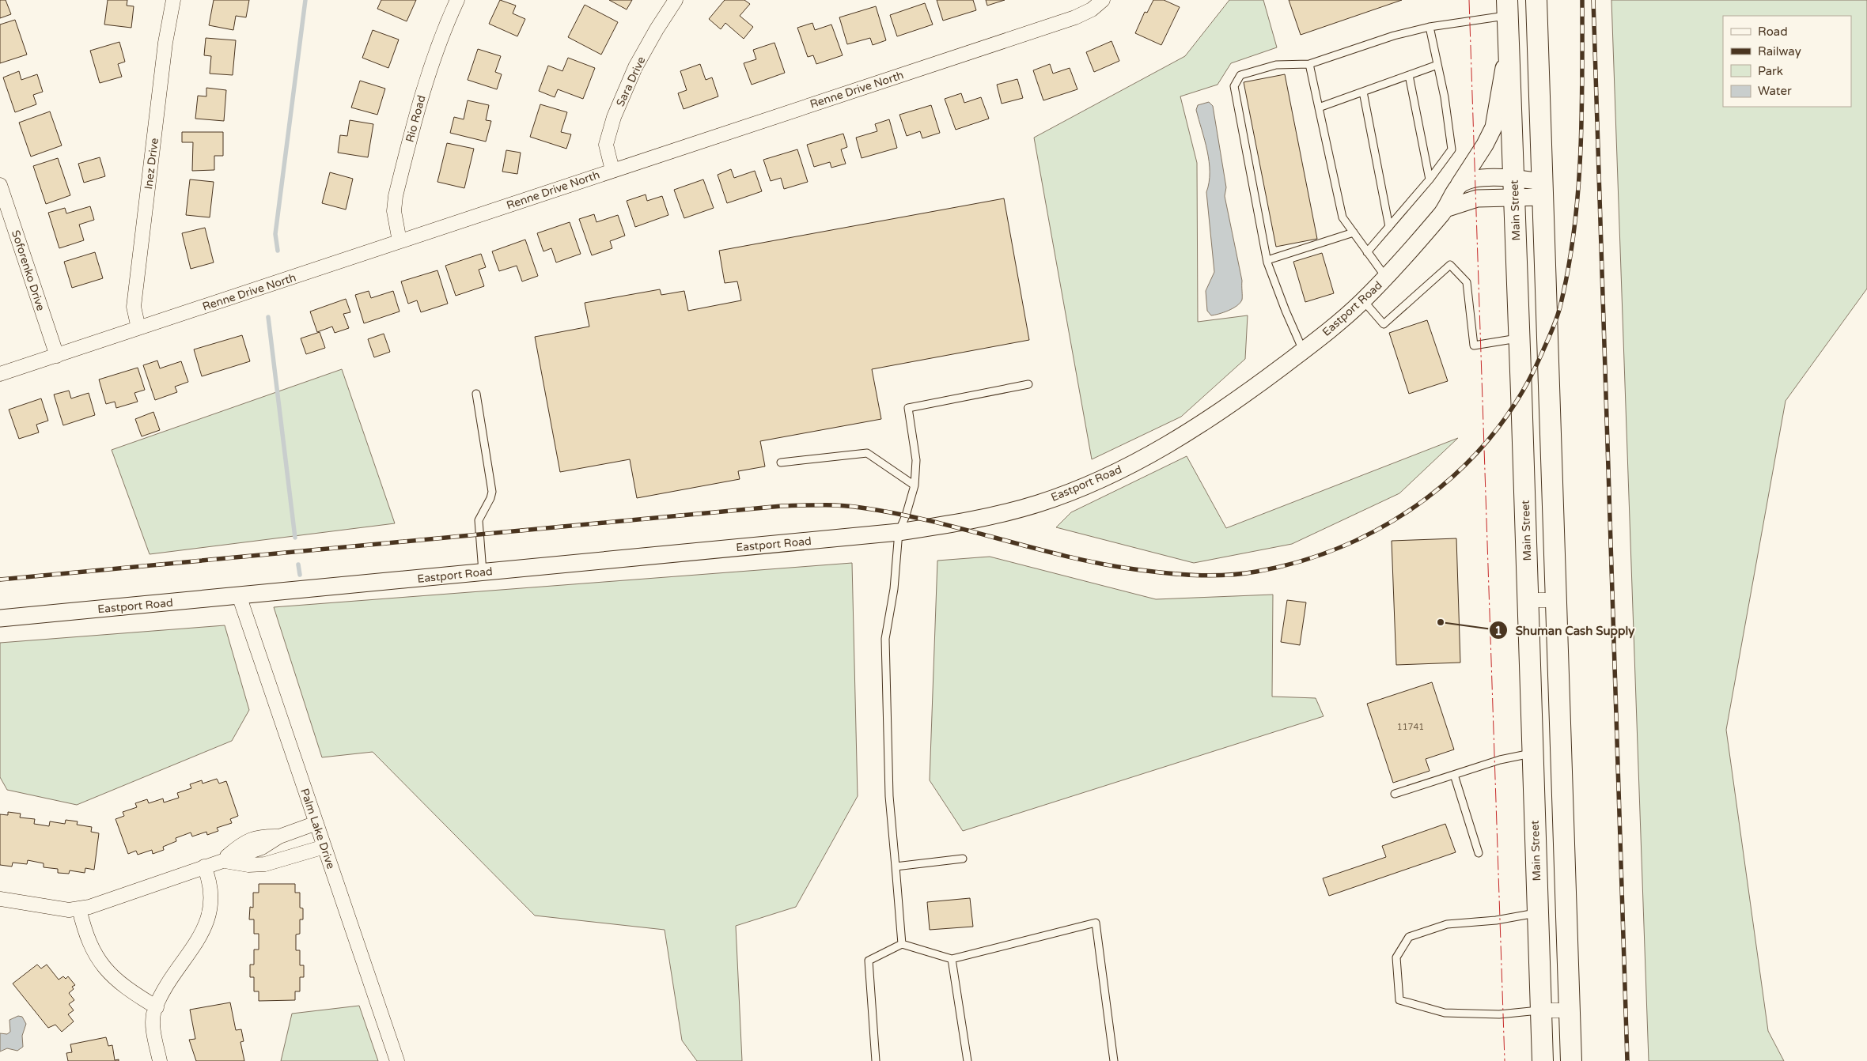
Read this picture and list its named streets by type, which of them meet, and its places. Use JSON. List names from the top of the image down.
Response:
{
  "streets": {
    "main road": ["Main Street"],
    "street": [
      "Sara Drive",
      "Renne Drive North",
      "Rio Road",
      "Inez Drive",
      "Soforenko Drive",
      "Eastport Road",
      "Palm Lake Drive"
    ]
  },
  "crossings": [
    ["Sara Drive", "Renne Drive North"],
    ["Renne Drive North", "Rio Road"],
    ["Renne Drive North", "Inez Drive"],
    ["Renne Drive North", "Soforenko Drive"],
    ["Main Street", "Eastport Road"],
    ["Eastport Road", "Palm Lake Drive"]
  ],
  "places": ["Shuman Cash Supply"],
  "house_numbers": ["11741"],
  "legend": [
    "Road",
    "Railway",
    "Park",
    "Water"
  ]
}
